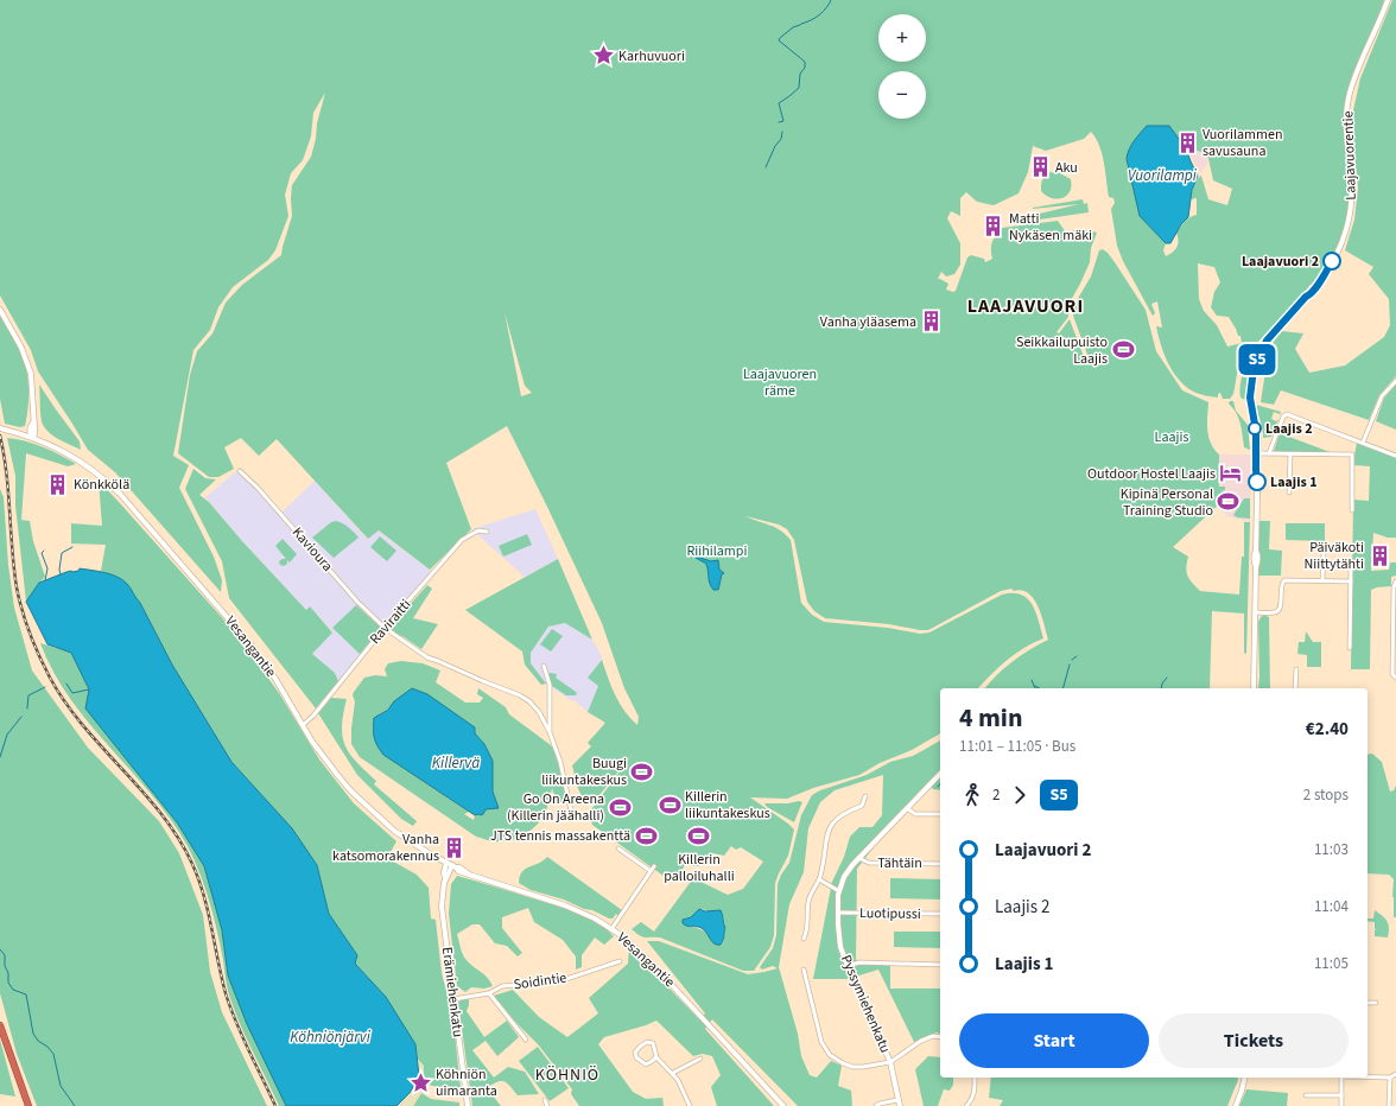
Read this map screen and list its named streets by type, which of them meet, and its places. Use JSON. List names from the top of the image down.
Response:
{
  "streets": {
    "street": [
      "Laajavuorentie",
      "Kavioura",
      "Raviraitti",
      "Vesangantie",
      "Tähtäin",
      "Luotipussi",
      "Soidintie",
      "Erämiehenkatu",
      "Pyssymiehenkatu"
    ]
  },
  "crossings": [
    ["Kavioura", "Raviraitti"],
    ["Raviraitti", "Vesangantie"],
    ["Vesangantie", "Erämiehenkatu"],
    ["Tähtäin", "Pyssymiehenkatu"],
    ["Luotipussi", "Pyssymiehenkatu"],
    ["Soidintie", "Erämiehenkatu"]
  ],
  "districts": ["LAAJAVUORI", "KÖHNIÖ"],
  "water": ["Vuorilampi", "Killervä", "Köhniönjärvi"],
  "parks": ["Laajavuoren räme", "Laajis", "Riihilampi"],
  "places": {
    "place": ["Karhuvuori", "Köhniön uimaranta"],
    "building": [
      "Vuorilammen savusauna",
      "Aku",
      "Matti Nykäsen mäki",
      "Vanha yläasema",
      "Könkkölä",
      "Päiväkoti Niittytähti",
      "Vanha katsomorakennus"
    ],
    "other": ["Laajavuori 2", "Laajis 2", "Laajis 1"],
    "sports": [
      "Seikkailupuisto Laajis",
      "Kipinä Personal Training Studio",
      "Buugi liikuntakeskus",
      "Killerin liikuntakeskus",
      "Go On Areena (Killerin jäähalli)",
      "JTS tennis massakenttä",
      "Killerin palloiluhalli"
    ],
    "hotel": ["Outdoor Hostel Laajis"]
  },
  "lines": ["bus line S5"],
  "page": {
    "on_map": "S5",
    "map_buttons": ["+", "−"],
    "heading": ["4 min", "11:01 – 11:05 · Bus", "€2.40"],
    "legs": ["2", "S5", "2 stops"],
    "list": [
      {
        "name": "Laajavuori 2",
        "value": "11:03"
      },
      {
        "name": "Laajis 2",
        "value": "11:04"
      },
      {
        "name": "Laajis 1",
        "value": "11:05"
      }
    ],
    "buttons": ["Start", "Tickets"]
  }
}
